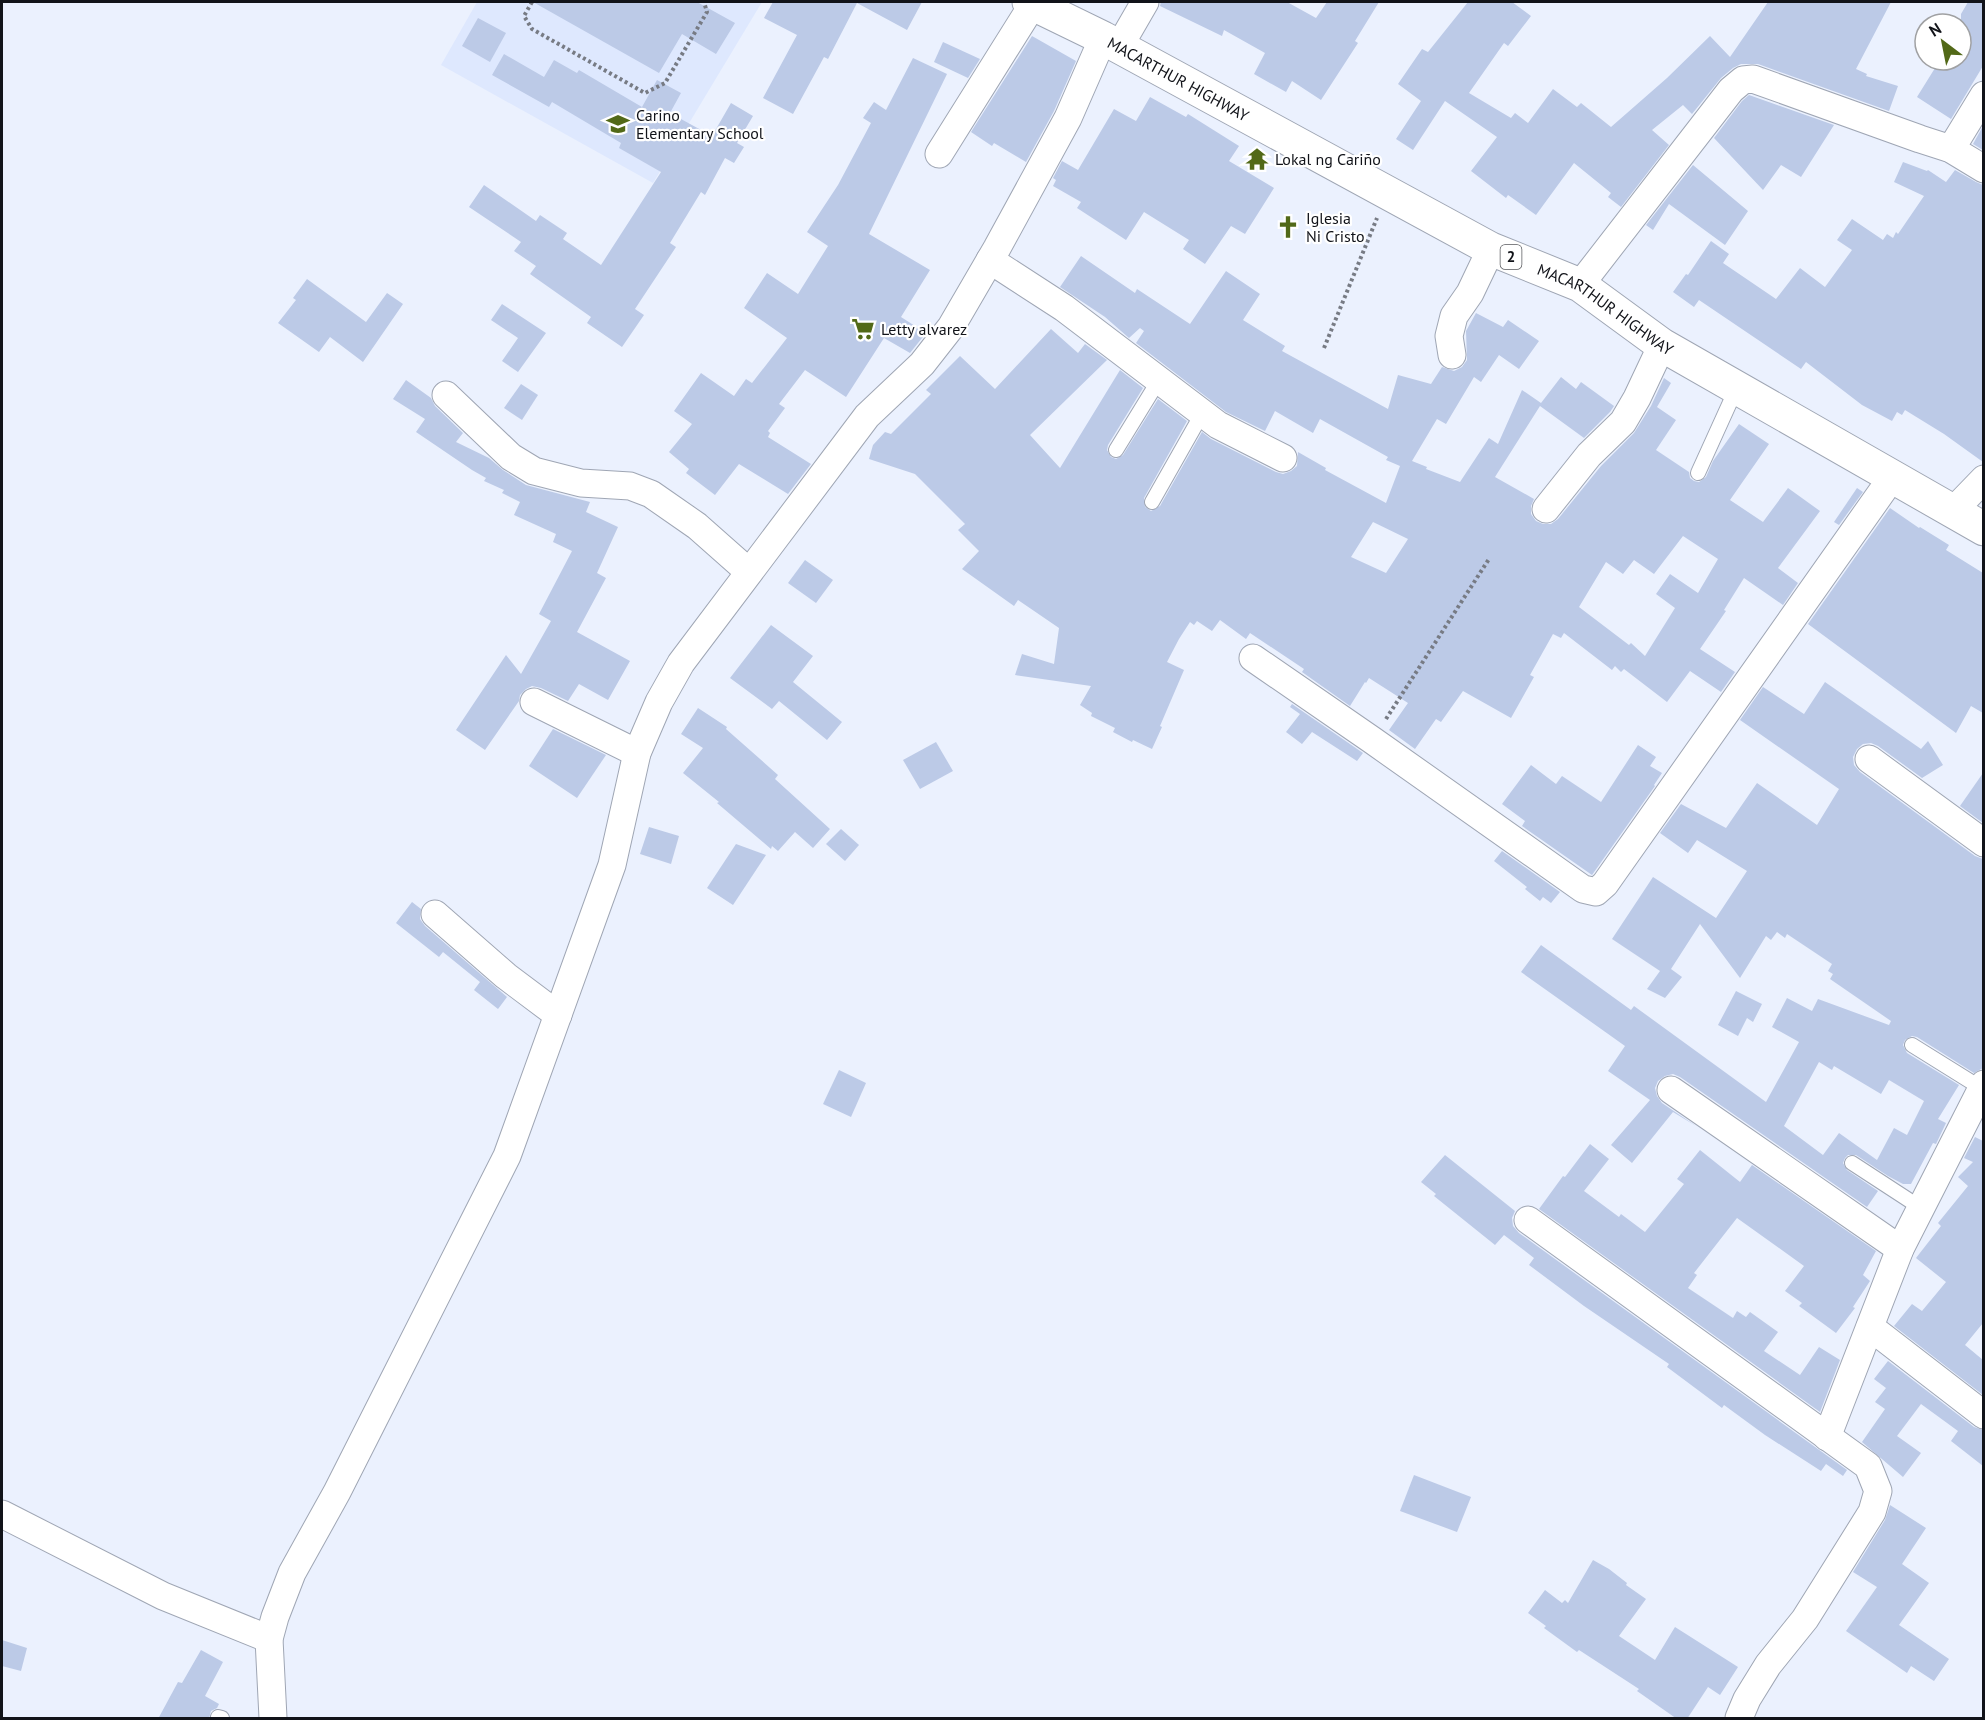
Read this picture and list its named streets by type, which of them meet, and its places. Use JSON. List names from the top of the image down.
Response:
{
  "streets": {
    "highway": ["MACARTHUR HIGHWAY", "2"]
  },
  "places": {
    "school or university": ["Carino Elementary School"],
    "temple": ["Lokal ng Cariño"],
    "church": ["Iglesia Ni Cristo"],
    "supermarket": ["Letty alvarez"]
  },
  "north": "top left"
}
